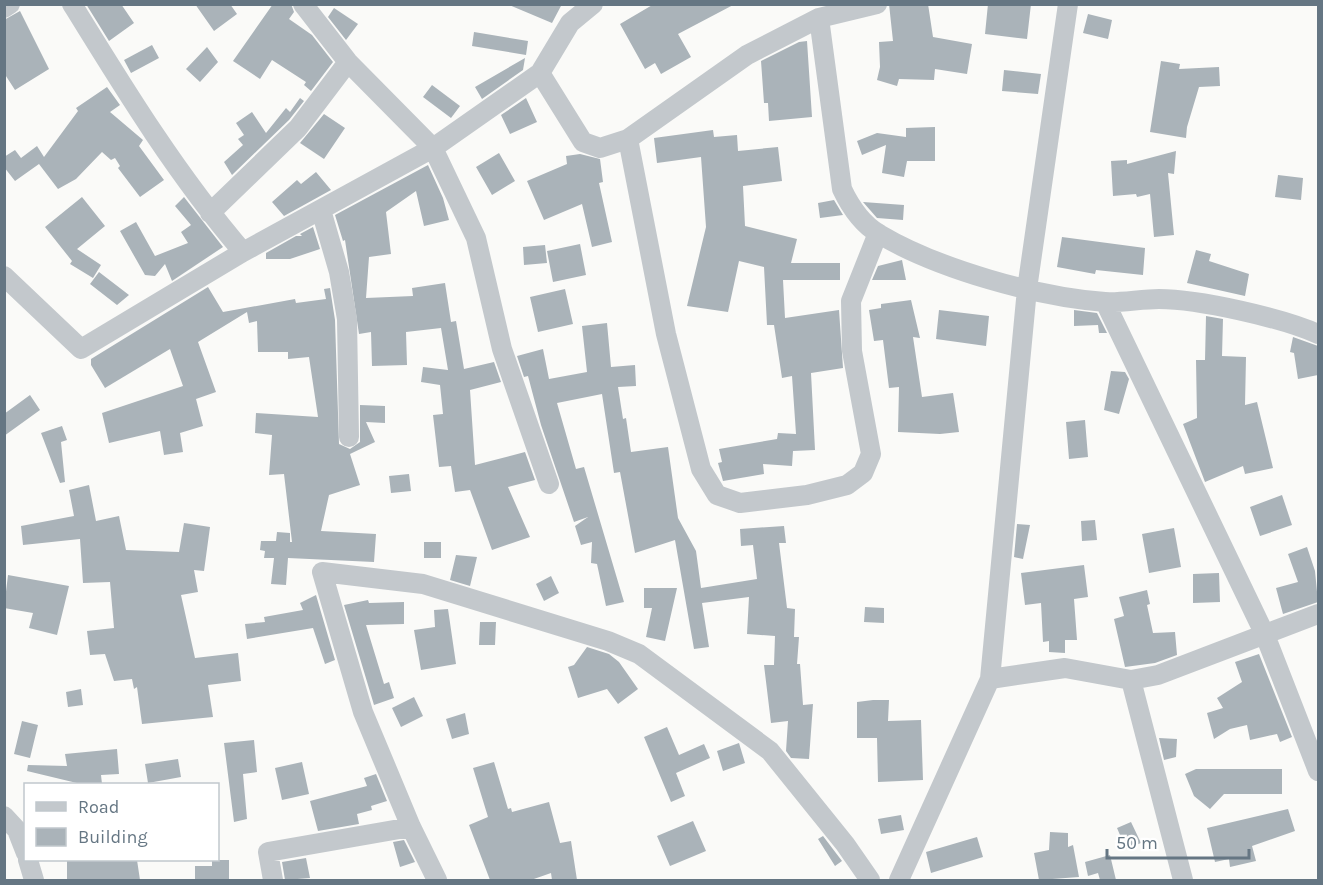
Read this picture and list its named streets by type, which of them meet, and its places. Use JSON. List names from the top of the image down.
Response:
{
  "legend": ["Road", "Building"],
  "scale_bar": "50 m"
}
